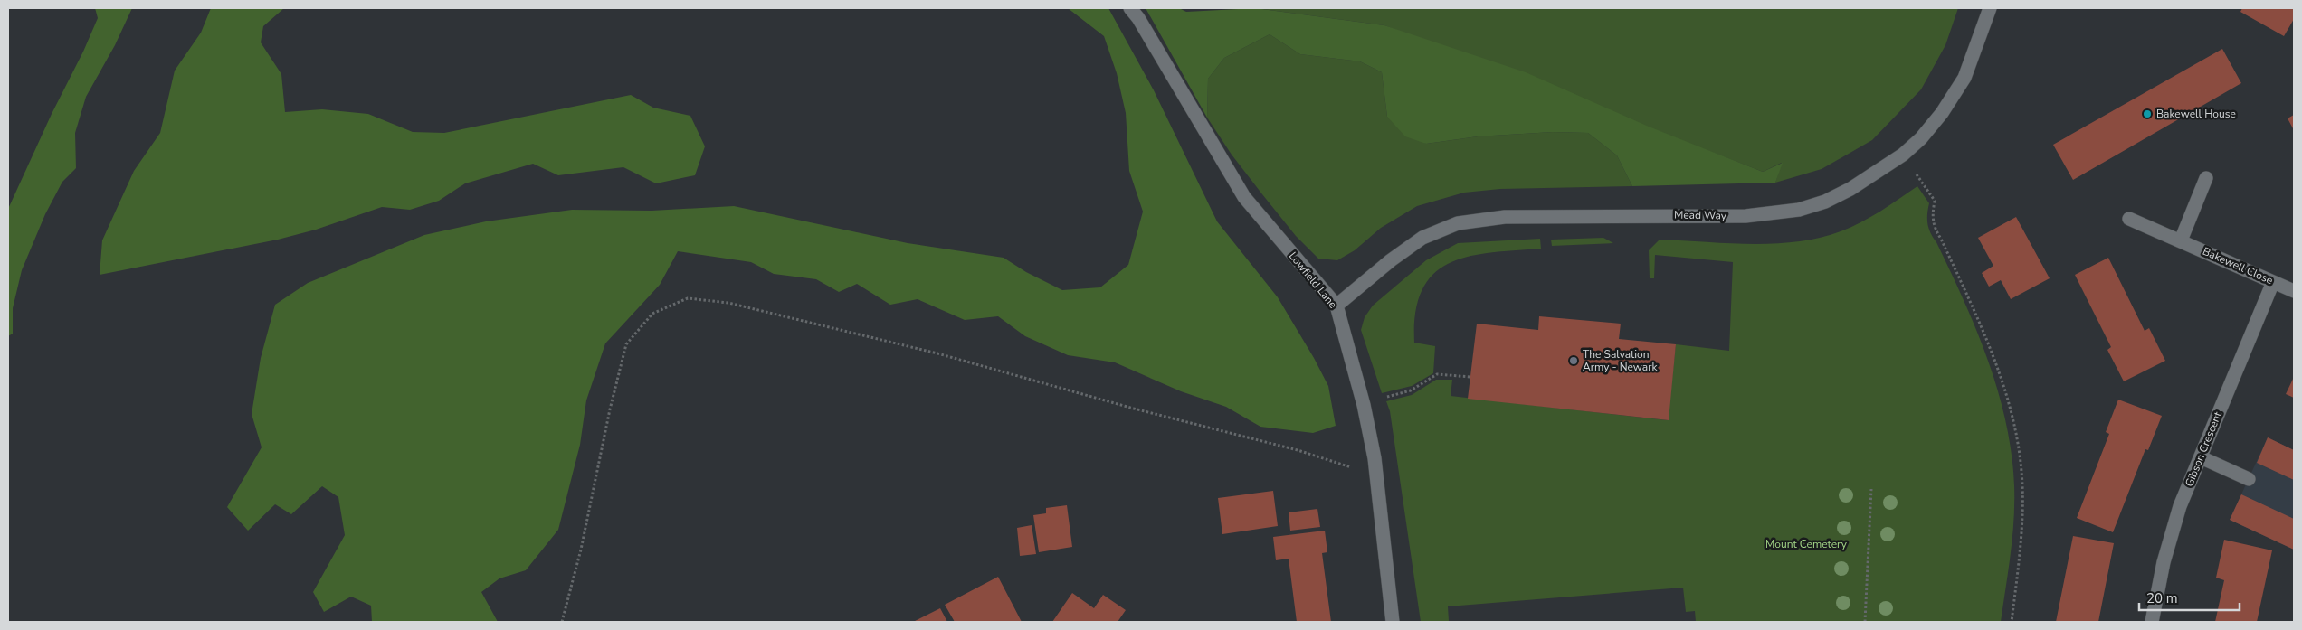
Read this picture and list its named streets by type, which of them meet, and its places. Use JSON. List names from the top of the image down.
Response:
{
  "streets": {
    "street": [
      "Mead Way",
      "Bakewell Close",
      "Lowfield Lane",
      "Gibson Crescent"
    ]
  },
  "crossings": [
    ["Mead Way", "Lowfield Lane"],
    ["Bakewell Close", "Gibson Crescent"]
  ],
  "parks": ["Mount Cemetery"],
  "places": ["Bakewell House", "The Salvation Army - Newark"],
  "scale_bar": "20 m"
}
